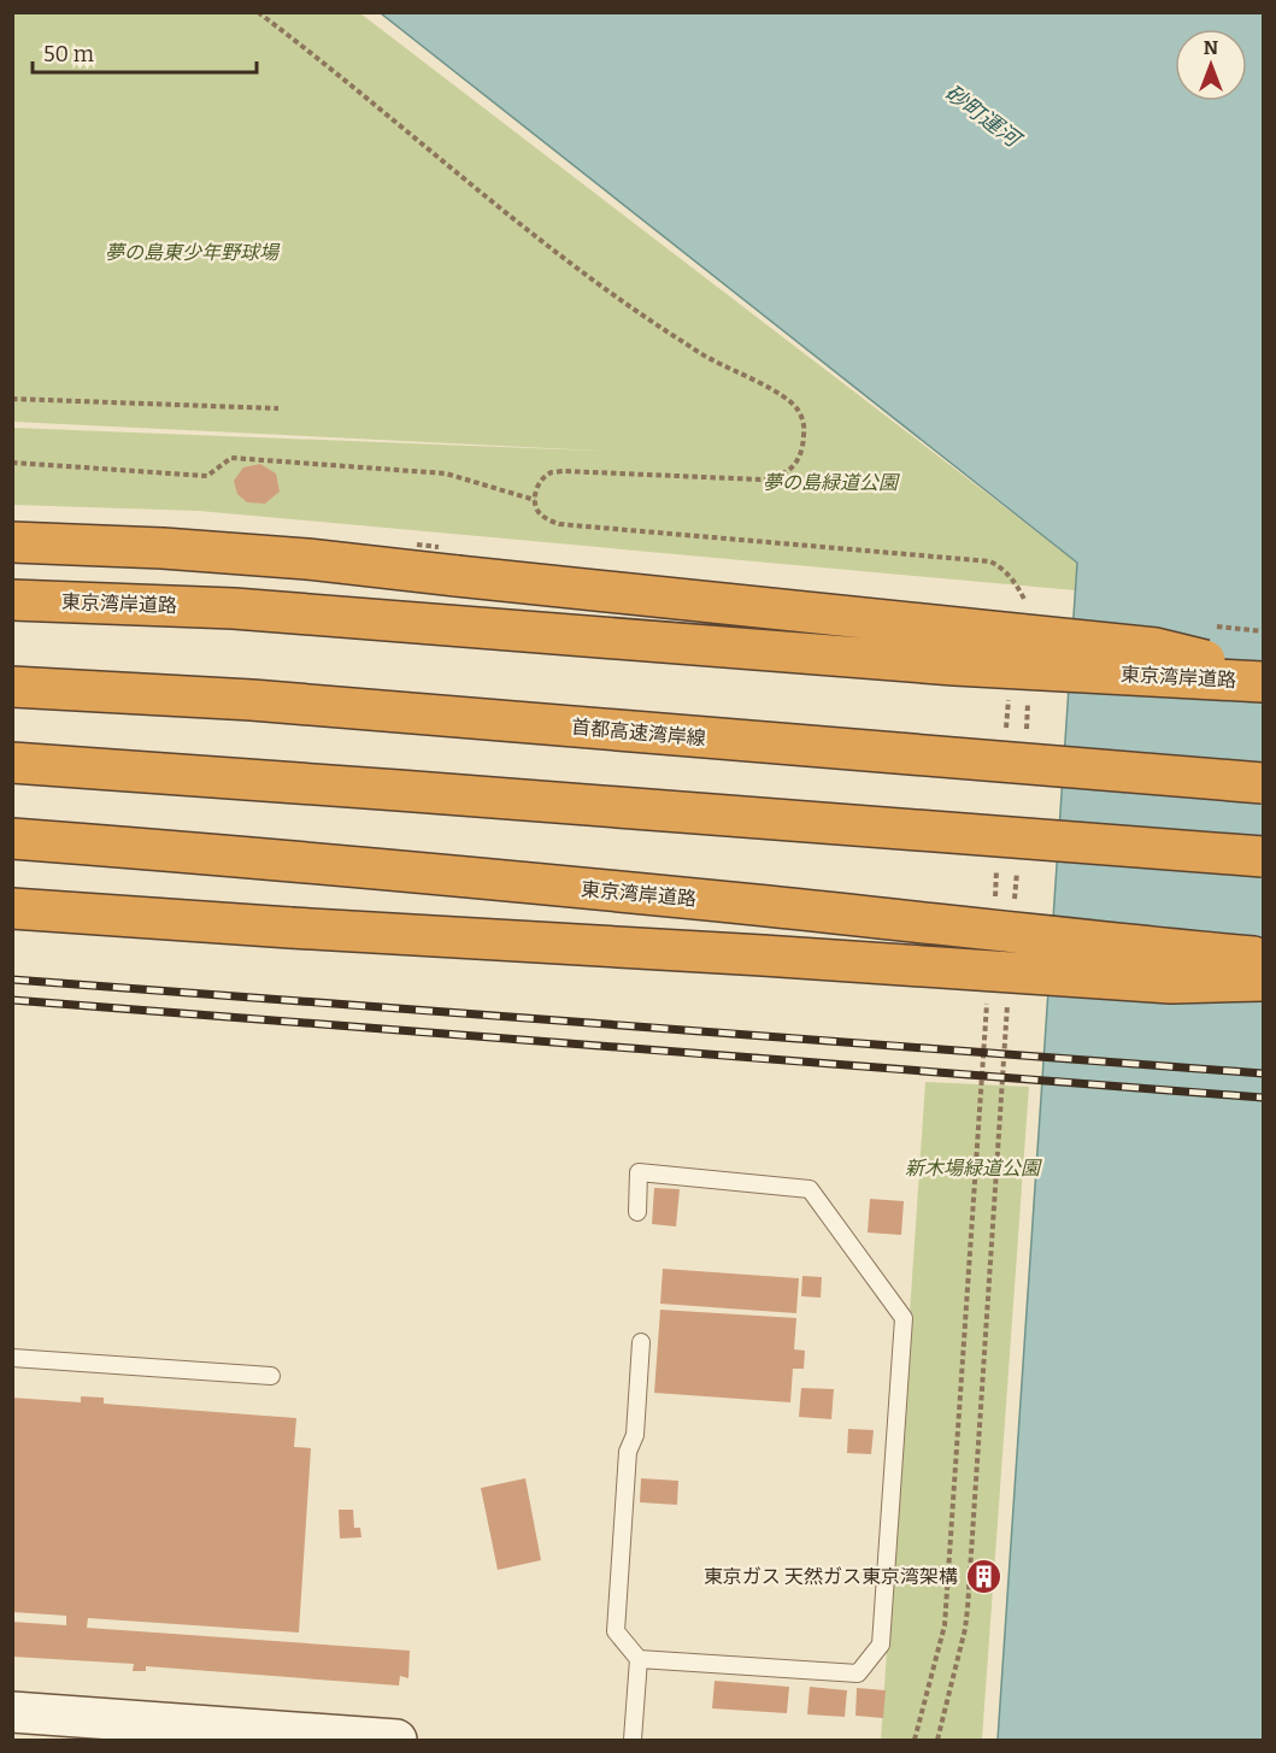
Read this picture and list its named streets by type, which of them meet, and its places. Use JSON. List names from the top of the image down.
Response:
{
  "streets": {
    "highway": ["東京湾岸道路", "首都高速湾岸線"]
  },
  "water": ["砂町運河"],
  "parks": ["夢の島東少年野球場", "夢の島緑道公園", "新木場緑道公園"],
  "places": {
    "building": ["東京ガス 天然ガス東京湾架構"]
  },
  "scale_bar": "50 m",
  "north": "top"
}
